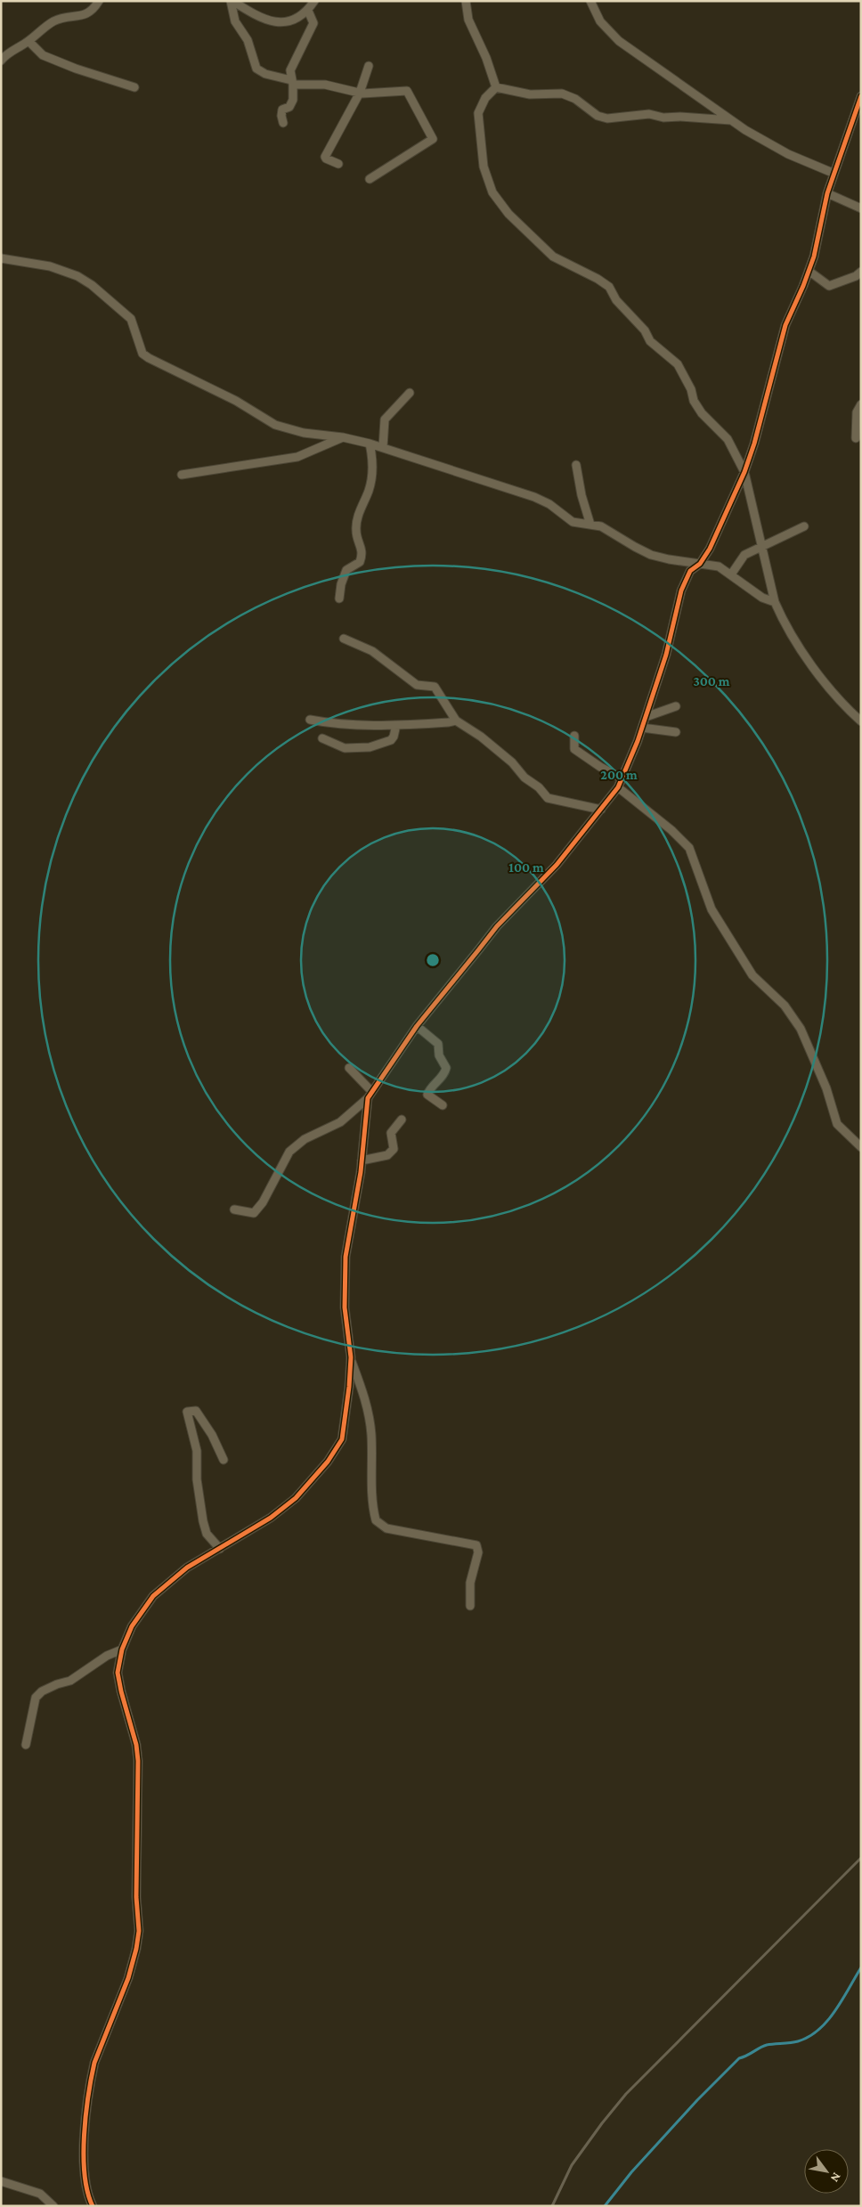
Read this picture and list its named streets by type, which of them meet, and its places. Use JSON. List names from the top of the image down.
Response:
{
  "north": "bottom right",
  "rings": ["300 m", "200 m", "100 m"]
}
